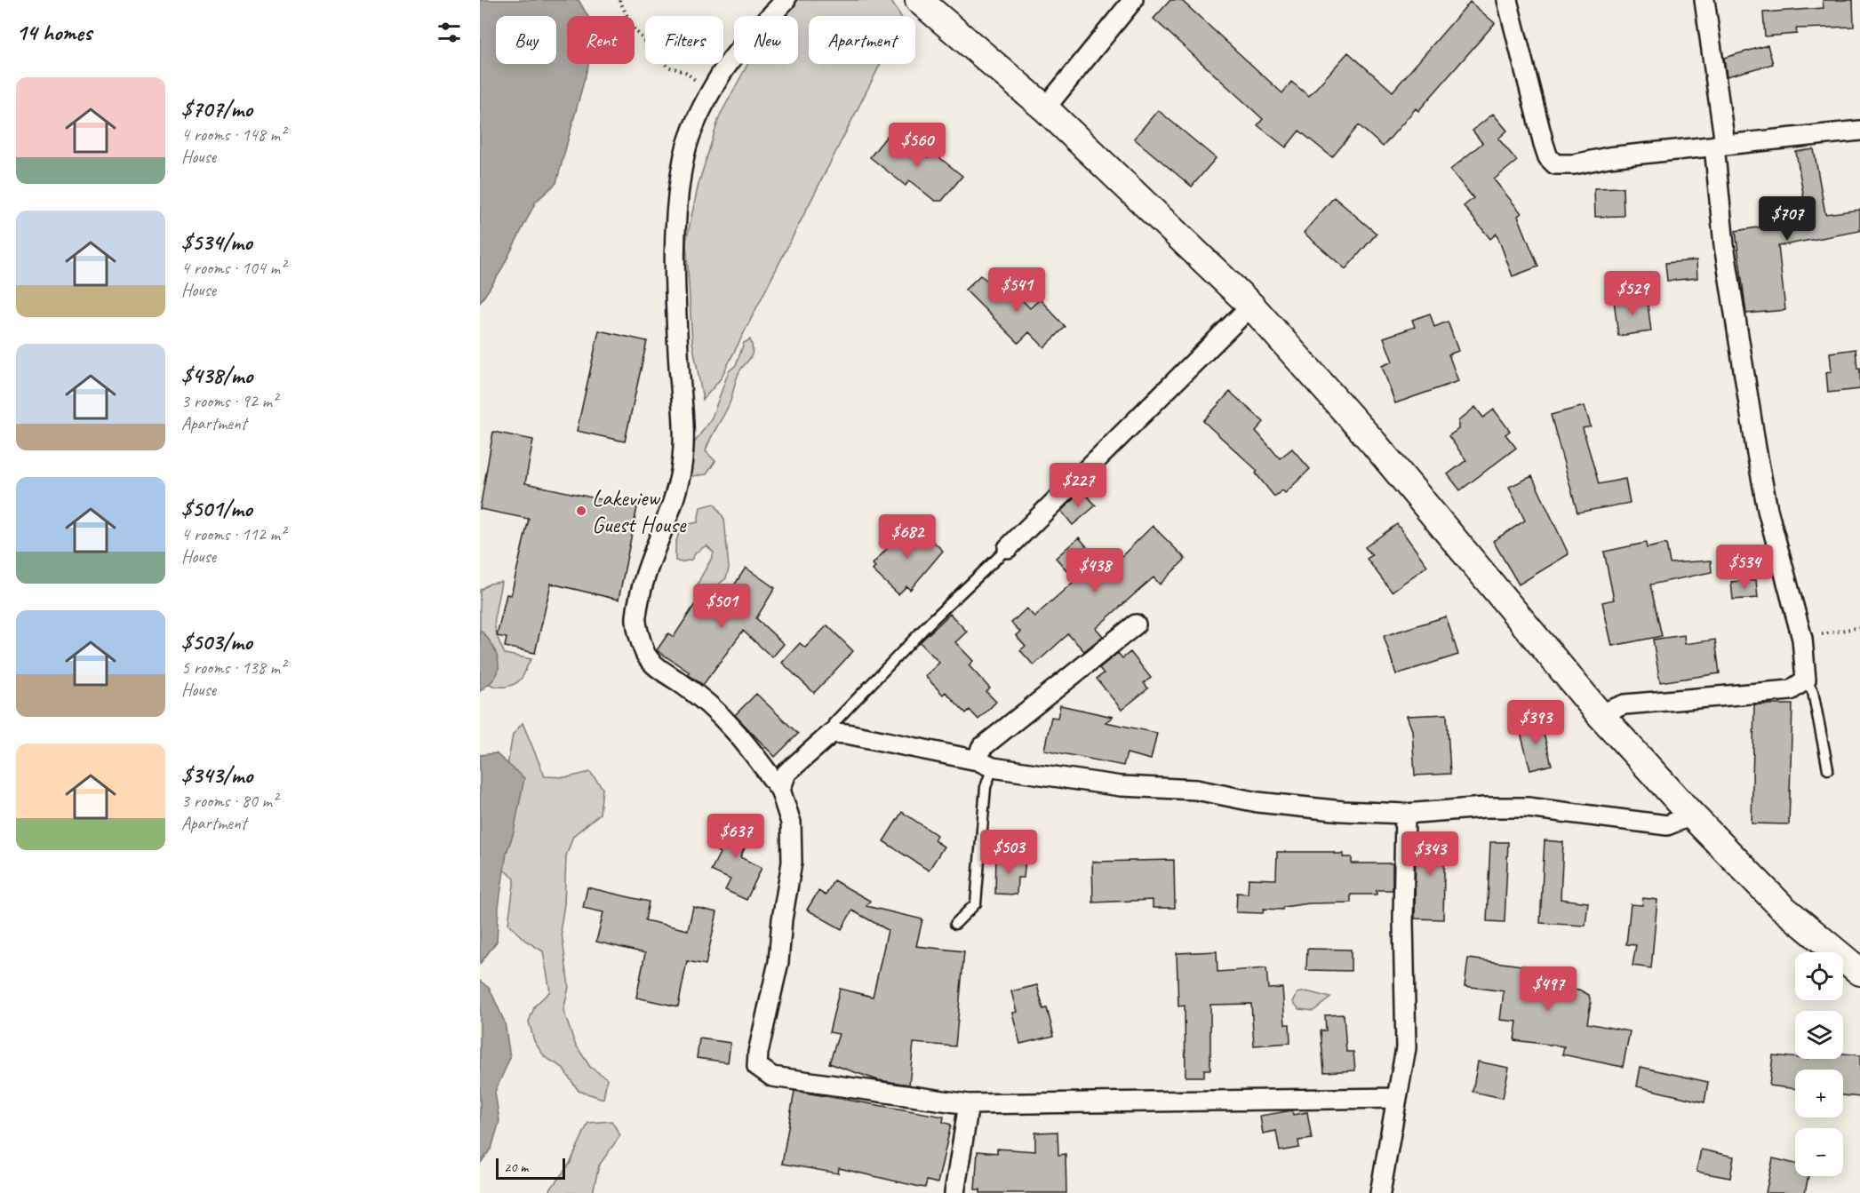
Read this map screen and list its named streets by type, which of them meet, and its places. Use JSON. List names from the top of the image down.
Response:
{
  "places": ["Lakeview Guest House"],
  "scale_bar": "20 m",
  "page": {
    "heading": "14 homes",
    "chip": [
      "Buy",
      "Rent",
      "Filters",
      "New",
      "Apartment"
    ],
    "list": [
      {
        "name": "$707/mo",
        "note": "4 rooms · 148 m² · House"
      },
      {
        "name": "$534/mo",
        "note": "4 rooms · 104 m² · House"
      },
      {
        "name": "$438/mo",
        "note": "3 rooms · 92 m² · Apartment"
      },
      {
        "name": "$501/mo",
        "note": "4 rooms · 112 m² · House"
      },
      {
        "name": "$503/mo",
        "note": "5 rooms · 138 m² · House"
      },
      {
        "name": "$343/mo",
        "note": "3 rooms · 80 m² · Apartment"
      }
    ],
    "price": [
      "$560",
      "$707",
      "$541",
      "$529",
      "$227",
      "$682",
      "$534",
      "$438",
      "$501",
      "$393",
      "$637",
      "$503",
      "$343",
      "$497"
    ],
    "map_buttons": ["+", "−"],
    "scale": "20 m"
  }
}
